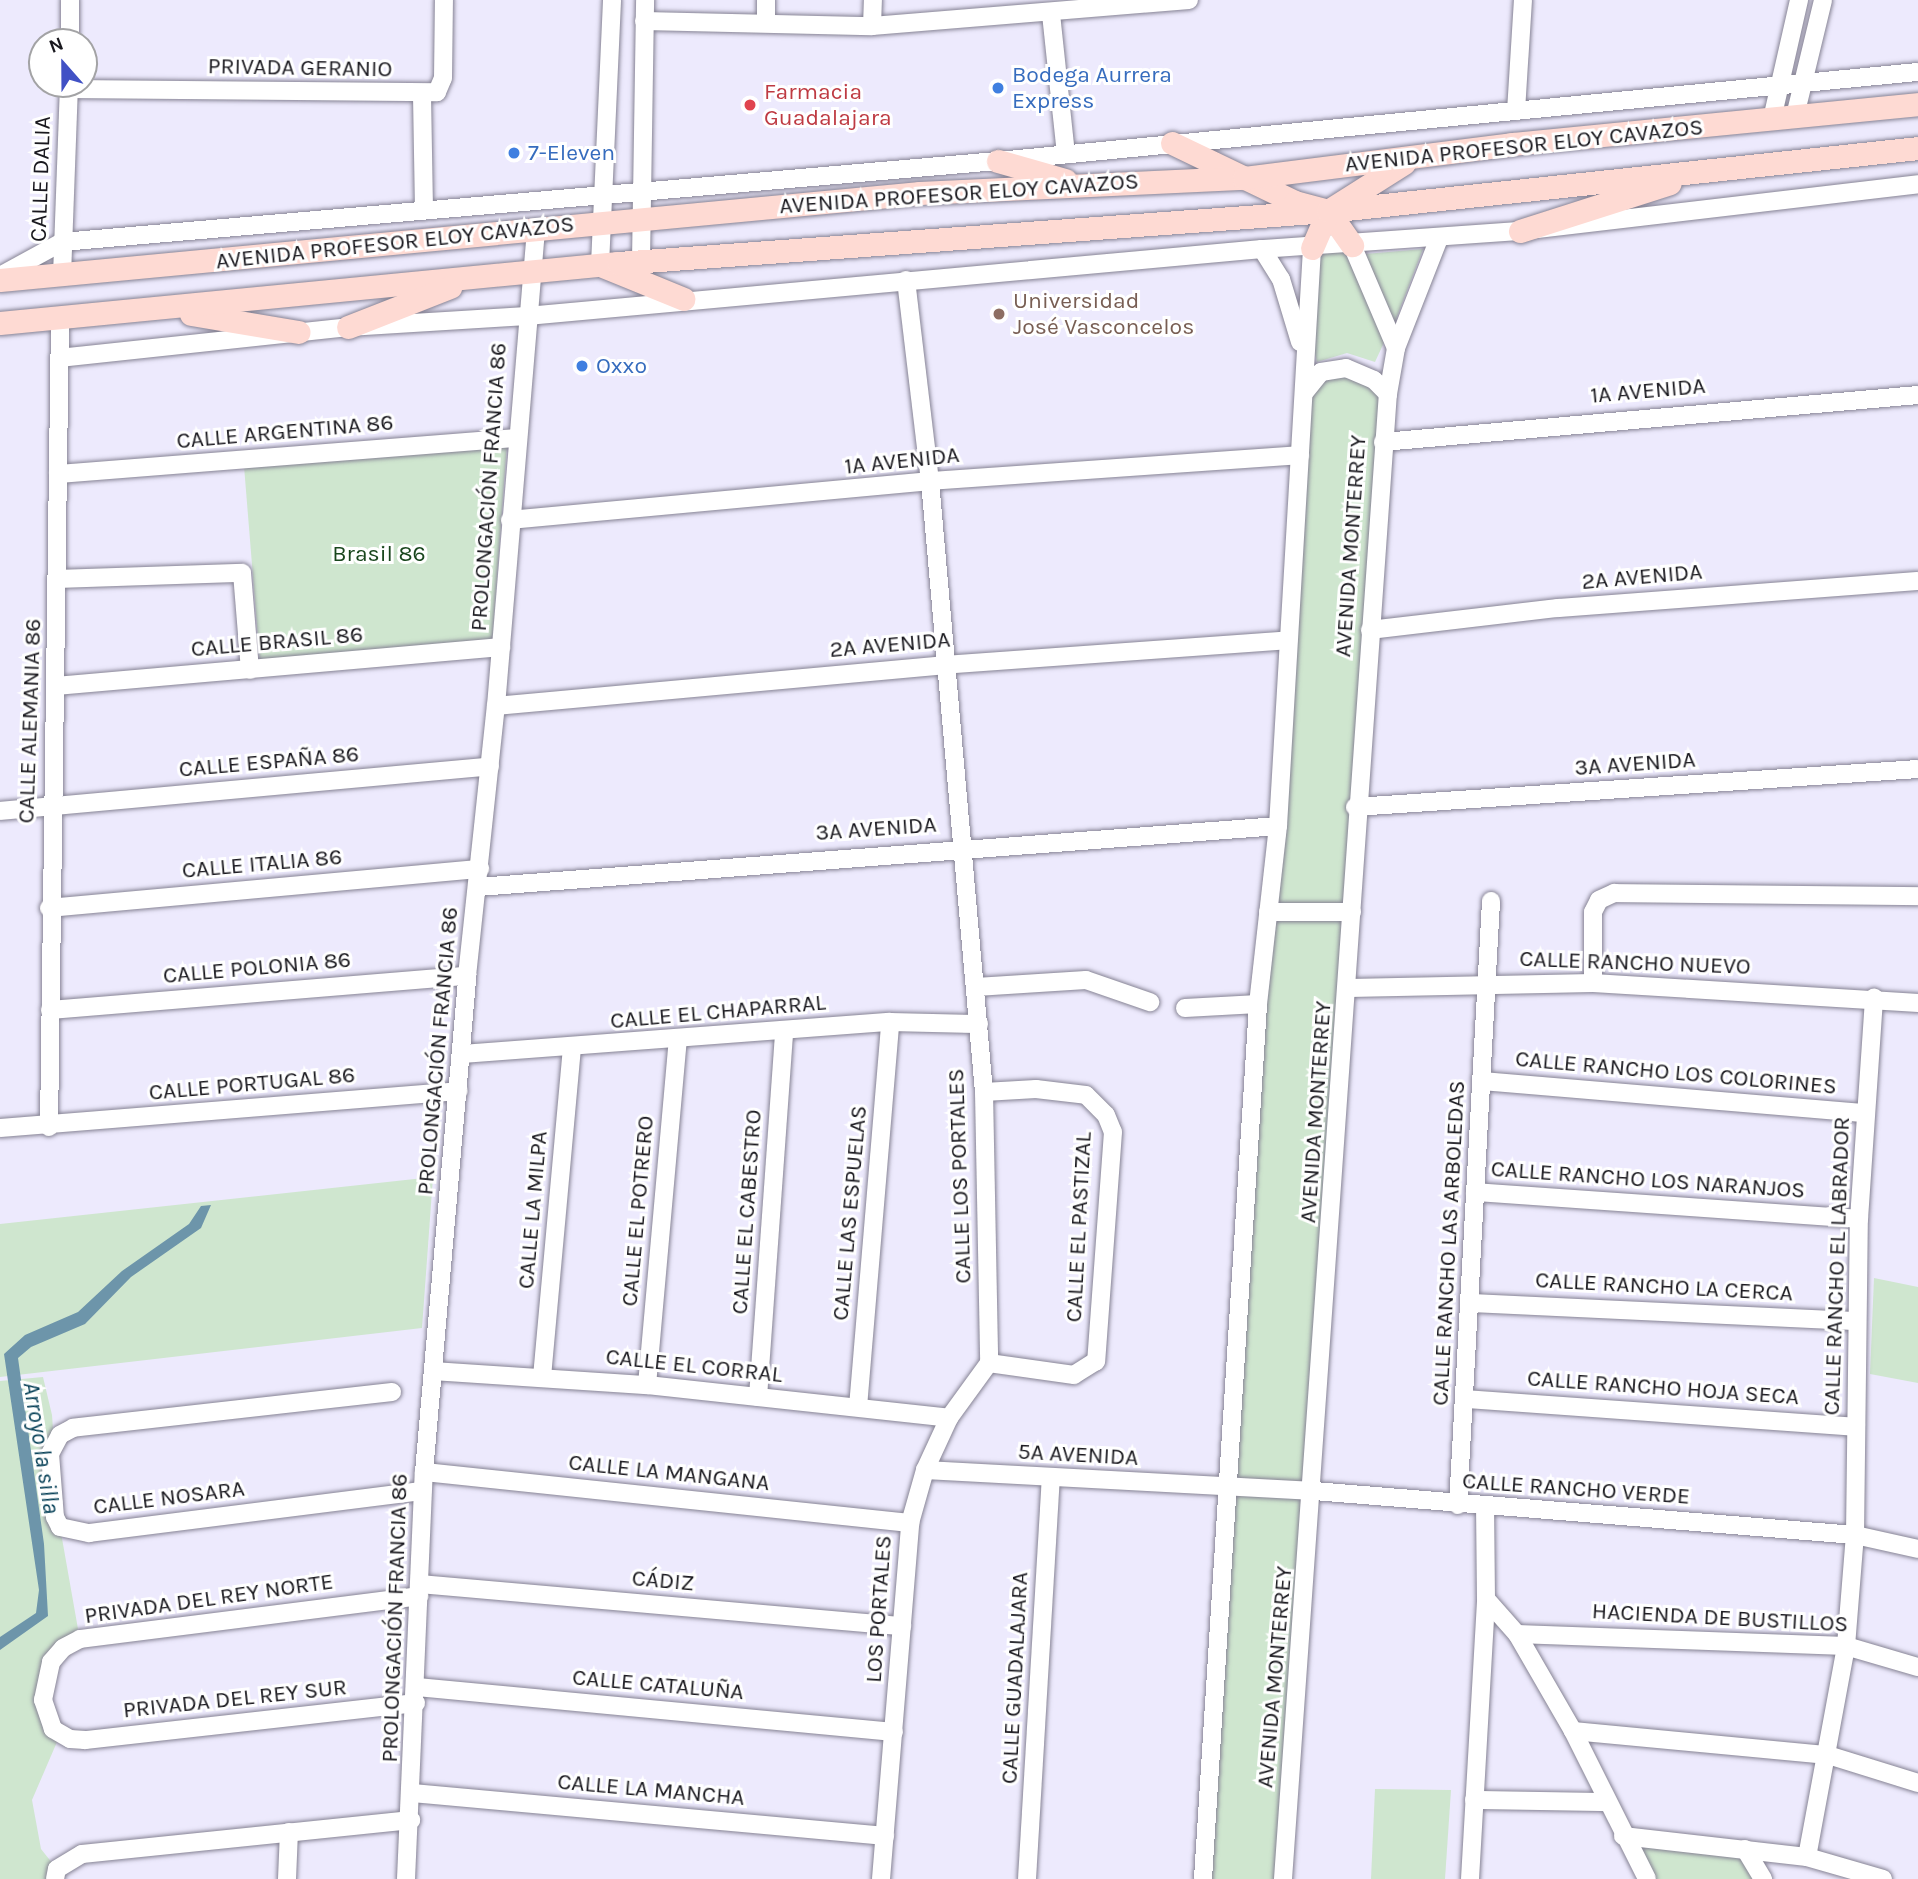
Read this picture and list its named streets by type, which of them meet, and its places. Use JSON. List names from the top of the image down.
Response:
{
  "streets": {
    "main road": ["AVENIDA PROFESOR ELOY CAVAZOS"],
    "street": [
      "PRIVADA GERANIO",
      "CALLE DALIA",
      "1A AVENIDA",
      "CALLE ARGENTINA 86",
      "PROLONGACIÓN FRANCIA 86",
      "AVENIDA MONTERREY",
      "2A AVENIDA",
      "CALLE BRASIL 86",
      "CALLE ALEMANIA 86",
      "CALLE ESPAÑA 86",
      "3A AVENIDA",
      "CALLE ITALIA 86",
      "CALLE RANCHO NUEVO",
      "CALLE POLONIA 86",
      "CALLE EL CHAPARRAL",
      "CALLE RANCHO LOS COLORINES",
      "CALLE PORTUGAL 86",
      "CALLE LOS PORTALES",
      "CALLE RANCHO LOS NARANJOS",
      "CALLE LA MILPA",
      "CALLE EL POTRERO",
      "CALLE EL CABESTRO",
      "CALLE LAS ESPUELAS",
      "CALLE EL PASTIZAL",
      "CALLE RANCHO LAS ARBOLEDAS",
      "CALLE RANCHO EL LABRADOR",
      "CALLE RANCHO LA CERCA",
      "CALLE EL CORRAL",
      "CALLE RANCHO HOJA SECA",
      "5A AVENIDA",
      "CALLE LA MANGANA",
      "CALLE RANCHO VERDE",
      "CALLE NOSARA",
      "CÁDIZ",
      "PRIVADA DEL REY NORTE",
      "LOS PORTALES",
      "HACIENDA DE BUSTILLOS",
      "CALLE GUADALAJARA",
      "CALLE CATALUÑA",
      "PRIVADA DEL REY SUR",
      "CALLE LA MANCHA"
    ]
  },
  "crossings": [
    ["AVENIDA PROFESOR ELOY CAVAZOS", "CALLE DALIA"],
    ["AVENIDA PROFESOR ELOY CAVAZOS", "PROLONGACIÓN FRANCIA 86"],
    ["AVENIDA PROFESOR ELOY CAVAZOS", "CALLE ALEMANIA 86"],
    ["1A AVENIDA", "PROLONGACIÓN FRANCIA 86"],
    ["1A AVENIDA", "AVENIDA MONTERREY"],
    ["CALLE ARGENTINA 86", "PROLONGACIÓN FRANCIA 86"],
    ["CALLE ARGENTINA 86", "CALLE ALEMANIA 86"],
    ["PROLONGACIÓN FRANCIA 86", "2A AVENIDA"],
    ["PROLONGACIÓN FRANCIA 86", "CALLE BRASIL 86"],
    ["PROLONGACIÓN FRANCIA 86", "CALLE ESPAÑA 86"],
    ["PROLONGACIÓN FRANCIA 86", "3A AVENIDA"],
    ["PROLONGACIÓN FRANCIA 86", "CALLE ITALIA 86"],
    ["PROLONGACIÓN FRANCIA 86", "CALLE POLONIA 86"],
    ["PROLONGACIÓN FRANCIA 86", "CALLE EL CHAPARRAL"],
    ["PROLONGACIÓN FRANCIA 86", "CALLE PORTUGAL 86"],
    ["PROLONGACIÓN FRANCIA 86", "CALLE EL CORRAL"],
    ["PROLONGACIÓN FRANCIA 86", "CALLE LA MANGANA"],
    ["PROLONGACIÓN FRANCIA 86", "CALLE NOSARA"],
    ["PROLONGACIÓN FRANCIA 86", "CÁDIZ"],
    ["PROLONGACIÓN FRANCIA 86", "PRIVADA DEL REY NORTE"],
    ["PROLONGACIÓN FRANCIA 86", "CALLE CATALUÑA"],
    ["PROLONGACIÓN FRANCIA 86", "PRIVADA DEL REY SUR"],
    ["PROLONGACIÓN FRANCIA 86", "CALLE LA MANCHA"],
    ["AVENIDA MONTERREY", "2A AVENIDA"],
    ["AVENIDA MONTERREY", "3A AVENIDA"],
    ["AVENIDA MONTERREY", "CALLE RANCHO NUEVO"],
    ["AVENIDA MONTERREY", "CALLE RANCHO VERDE"],
    ["CALLE BRASIL 86", "CALLE ALEMANIA 86"],
    ["CALLE ALEMANIA 86", "CALLE ESPAÑA 86"],
    ["CALLE ALEMANIA 86", "CALLE ITALIA 86"],
    ["CALLE ALEMANIA 86", "CALLE POLONIA 86"],
    ["CALLE ALEMANIA 86", "CALLE PORTUGAL 86"],
    ["3A AVENIDA", "CALLE ITALIA 86"],
    ["CALLE RANCHO NUEVO", "CALLE RANCHO LAS ARBOLEDAS"],
    ["CALLE RANCHO NUEVO", "CALLE RANCHO EL LABRADOR"],
    ["CALLE EL CHAPARRAL", "CALLE LOS PORTALES"],
    ["CALLE EL CHAPARRAL", "CALLE LA MILPA"],
    ["CALLE EL CHAPARRAL", "CALLE EL POTRERO"],
    ["CALLE EL CHAPARRAL", "CALLE EL CABESTRO"],
    ["CALLE EL CHAPARRAL", "CALLE LAS ESPUELAS"],
    ["CALLE RANCHO LOS COLORINES", "CALLE RANCHO LAS ARBOLEDAS"],
    ["CALLE RANCHO LOS COLORINES", "CALLE RANCHO EL LABRADOR"],
    ["CALLE LOS PORTALES", "CALLE EL PASTIZAL"],
    ["CALLE LOS PORTALES", "LOS PORTALES"],
    ["CALLE RANCHO LOS NARANJOS", "CALLE RANCHO LAS ARBOLEDAS"],
    ["CALLE RANCHO LOS NARANJOS", "CALLE RANCHO EL LABRADOR"],
    ["CALLE LA MILPA", "CALLE EL CORRAL"],
    ["CALLE EL POTRERO", "CALLE EL CORRAL"],
    ["CALLE EL CABESTRO", "CALLE EL CORRAL"],
    ["CALLE LAS ESPUELAS", "CALLE EL CORRAL"],
    ["CALLE EL PASTIZAL", "LOS PORTALES"],
    ["CALLE RANCHO LAS ARBOLEDAS", "CALLE RANCHO LA CERCA"],
    ["CALLE RANCHO LAS ARBOLEDAS", "CALLE RANCHO HOJA SECA"],
    ["CALLE RANCHO LAS ARBOLEDAS", "CALLE RANCHO VERDE"],
    ["CALLE RANCHO EL LABRADOR", "CALLE RANCHO LA CERCA"],
    ["CALLE RANCHO EL LABRADOR", "CALLE RANCHO HOJA SECA"],
    ["CALLE RANCHO EL LABRADOR", "CALLE RANCHO VERDE"],
    ["CALLE RANCHO EL LABRADOR", "HACIENDA DE BUSTILLOS"],
    ["CALLE EL CORRAL", "LOS PORTALES"],
    ["5A AVENIDA", "CALLE RANCHO VERDE"],
    ["5A AVENIDA", "LOS PORTALES"],
    ["5A AVENIDA", "CALLE GUADALAJARA"],
    ["CALLE LA MANGANA", "LOS PORTALES"],
    ["CÁDIZ", "PRIVADA DEL REY NORTE"],
    ["CÁDIZ", "LOS PORTALES"],
    ["PRIVADA DEL REY NORTE", "PRIVADA DEL REY SUR"],
    ["LOS PORTALES", "CALLE CATALUÑA"],
    ["LOS PORTALES", "CALLE LA MANCHA"],
    ["CALLE CATALUÑA", "PRIVADA DEL REY SUR"]
  ],
  "water": ["Arroyo la silla"],
  "parks": ["Brasil 86"],
  "places": [
    "Bodega Aurrera Express",
    "Farmacia Guadalajara",
    "7-Eleven",
    "Universidad José Vasconcelos",
    "Oxxo"
  ],
  "north": "top"
}
